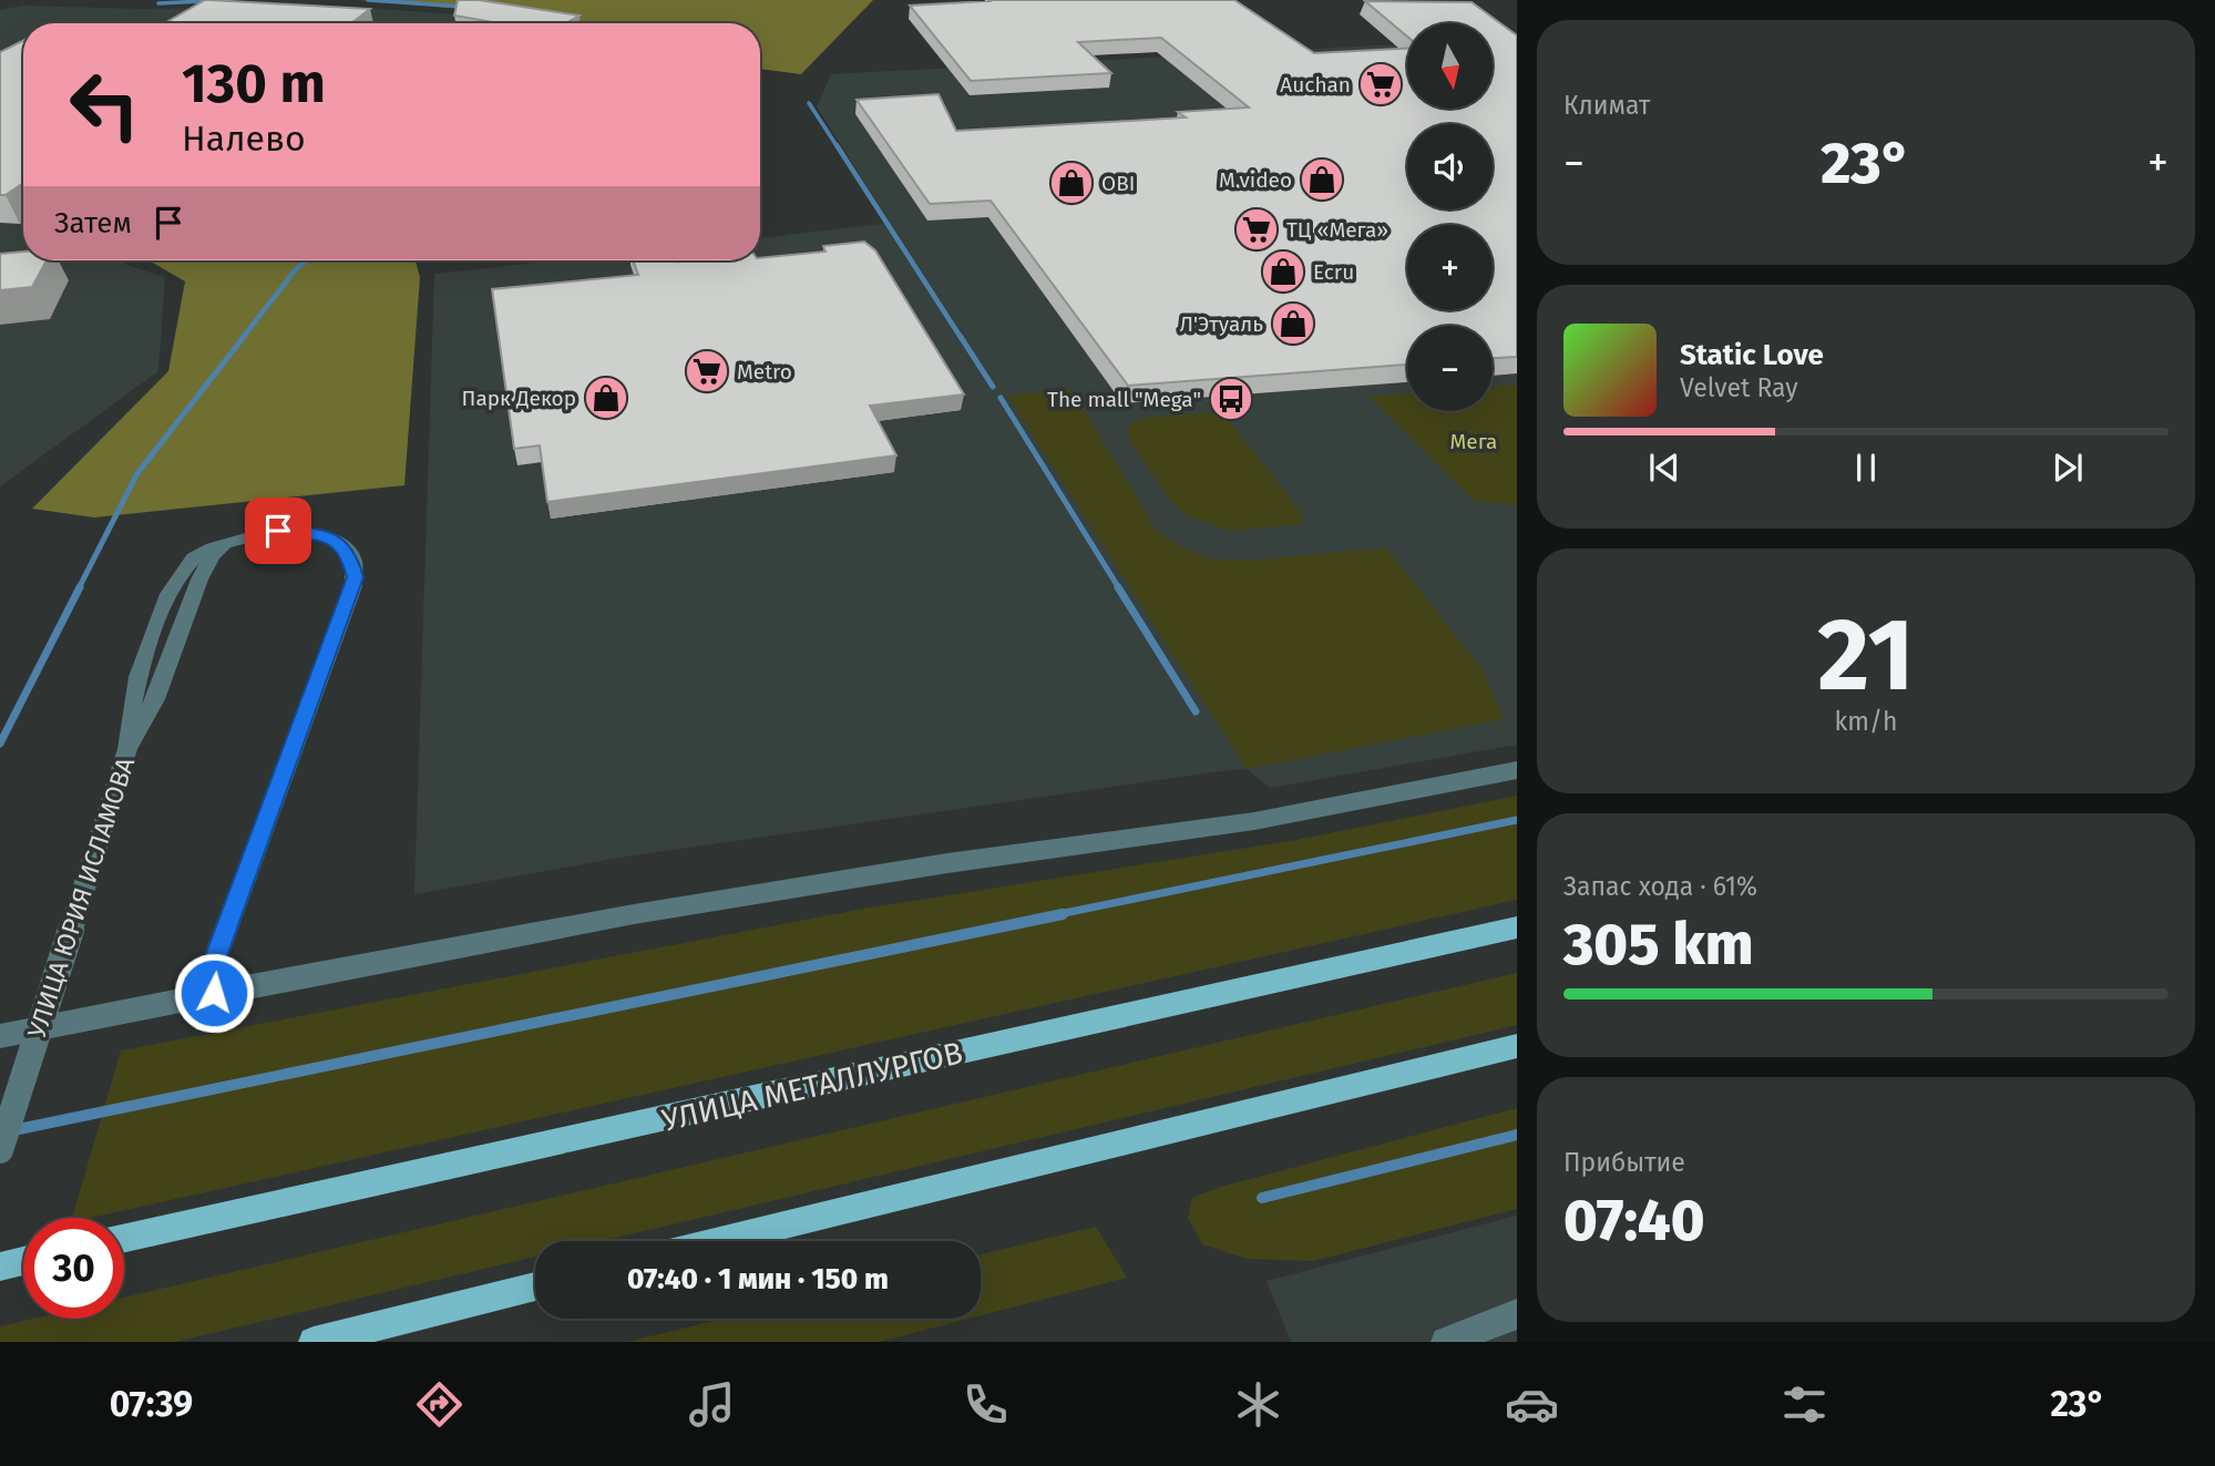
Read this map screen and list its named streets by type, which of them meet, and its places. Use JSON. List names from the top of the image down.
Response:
{
  "streets": {
    "main road": ["УЛИЦА МЕТАЛЛУРГОВ"],
    "street": ["УЛИЦА ЮРИЯ ИСЛАМОВА"]
  },
  "parks": ["Мега"],
  "places": {
    "supermarket": ["Auchan", "ТЦ «Мега»", "Metro"],
    "shop": [
      "M.video",
      "OBI",
      "Ecru",
      "Л'Этуаль",
      "Парк Декор"
    ],
    "bus stop": ["The mall \"Mega\""]
  },
  "north": "bottom",
  "page": {
    "tile": [
      "Климат",
      ["21", "km/h"],
      ["Запас хода · 61%", "305 km"],
      ["Прибытие", "07:40"]
    ],
    "map_buttons": ["+", "−"],
    "turn": ["130 m", "Налево"],
    "heat": ["−", "23°", "+"],
    "then": "Затем",
    "song": ["Static Love", "Velvet Ray"],
    "limit": "30",
    "trip": "07:40 · 1 мин · 150 m",
    "tabs": ["07:39", "23°"]
  }
}
